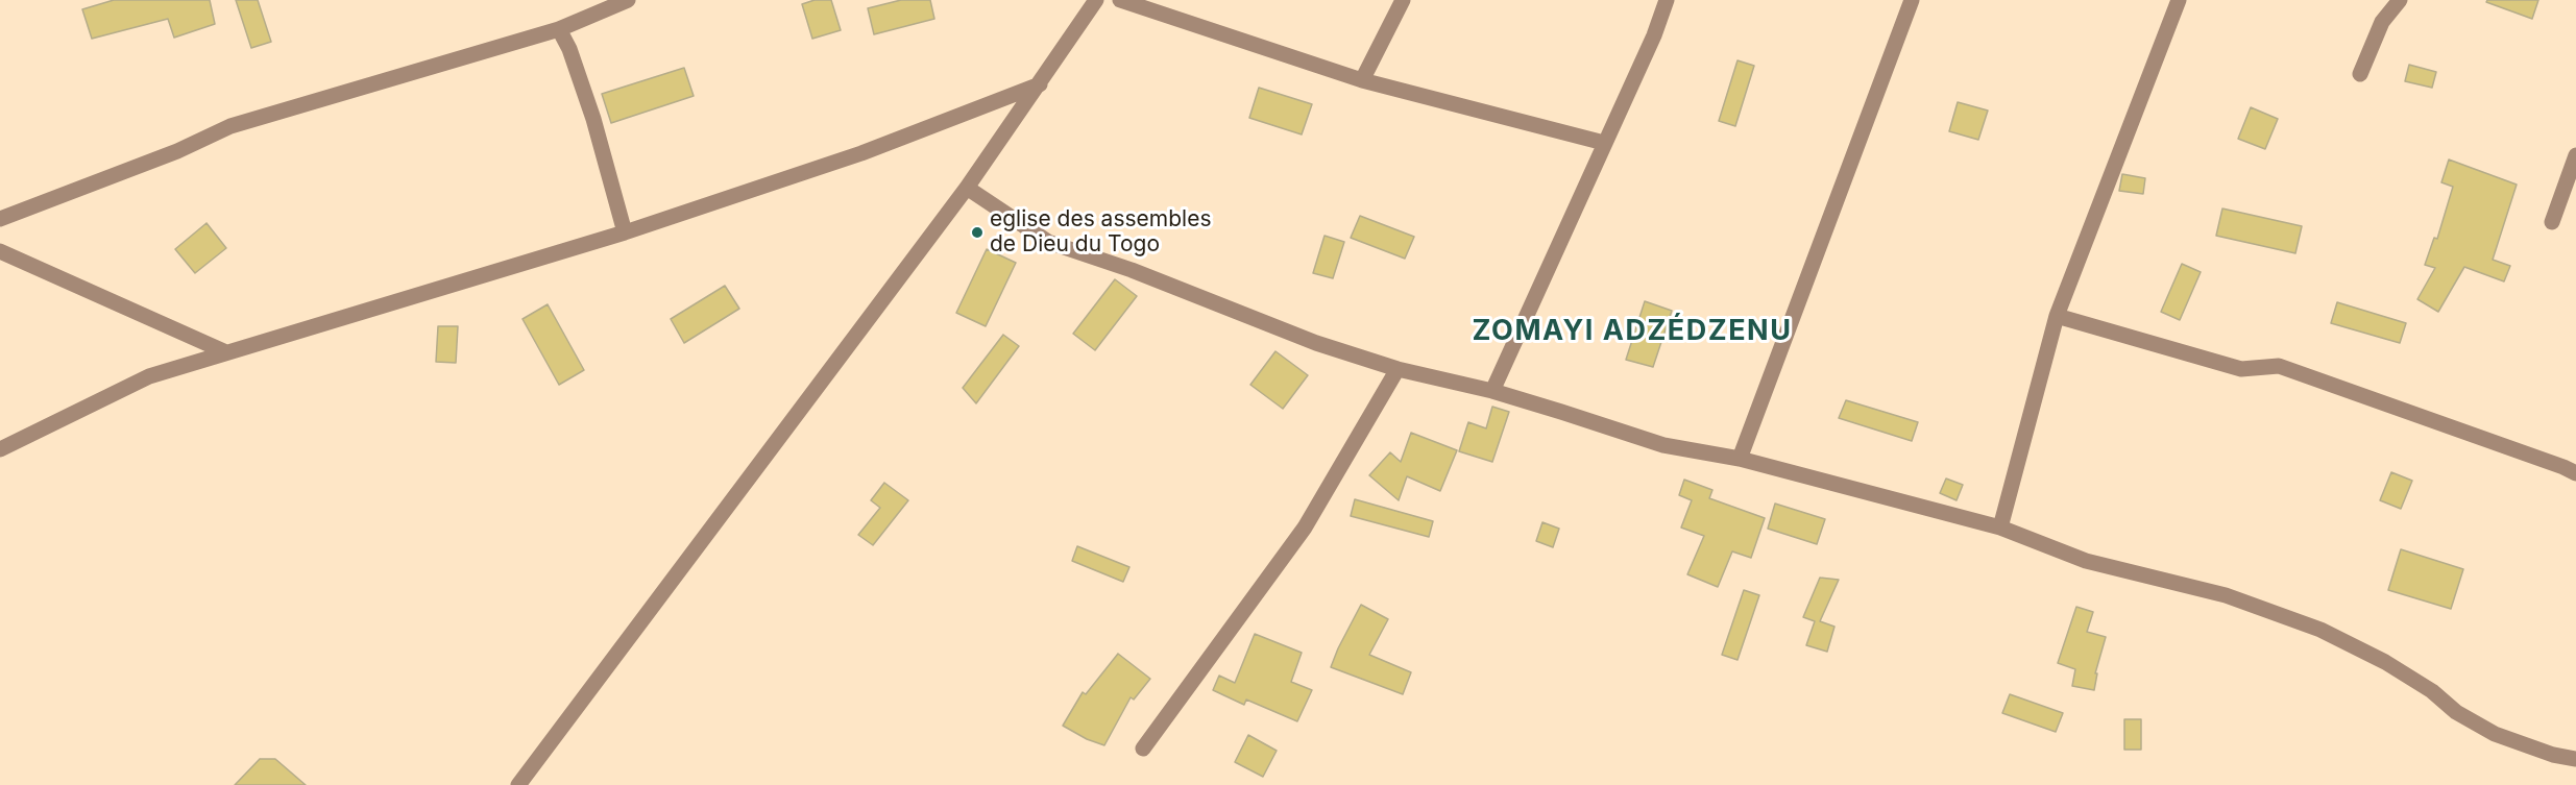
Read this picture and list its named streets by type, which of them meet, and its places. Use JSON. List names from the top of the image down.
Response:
{
  "districts": ["ZOMAYI ADZÉDZENU"],
  "places": ["eglise des assembles de Dieu du Togo"]
}
